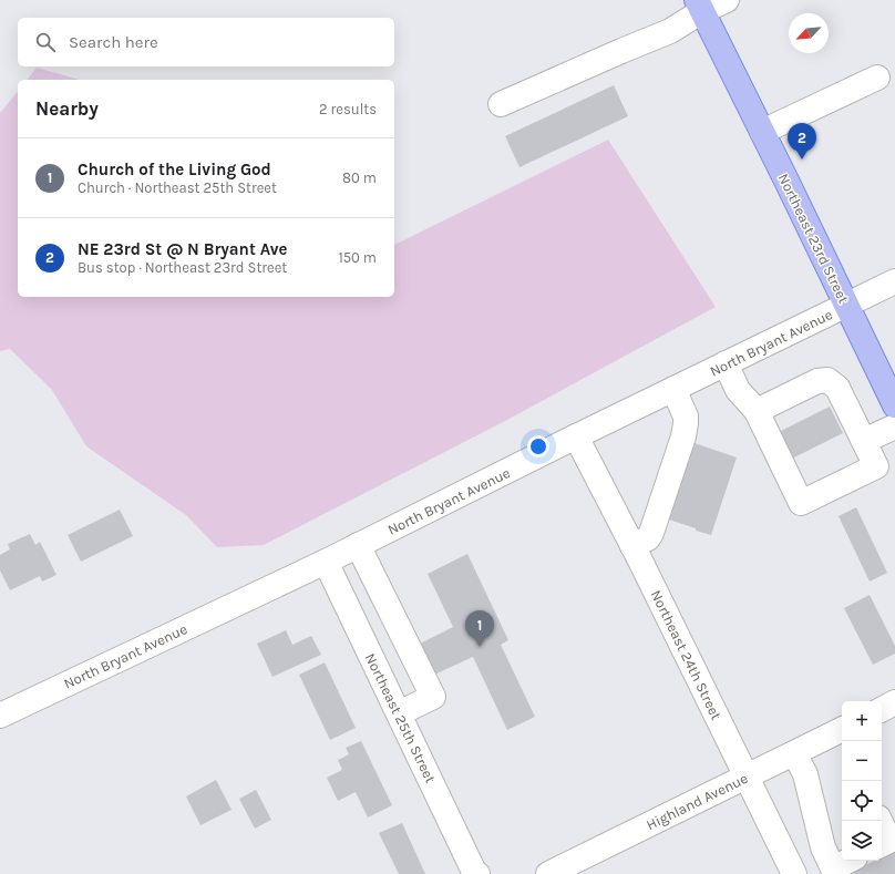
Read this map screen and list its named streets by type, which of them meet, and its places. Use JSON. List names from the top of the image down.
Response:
{
  "streets": {
    "main road": ["Northeast 23rd Street"],
    "street": [
      "North Bryant Avenue",
      "Northeast 24th Street",
      "Northeast 25th Street",
      "Highland Avenue"
    ]
  },
  "crossings": [
    ["Northeast 23rd Street", "North Bryant Avenue"],
    ["North Bryant Avenue", "Northeast 24th Street"],
    ["North Bryant Avenue", "Northeast 25th Street"],
    ["Northeast 24th Street", "Highland Avenue"]
  ],
  "north": "bottom left",
  "page": {
    "search": "Search here",
    "heading": ["Nearby", "2 results"],
    "pins": ["2", "1"],
    "list": [
      {
        "mark": "1",
        "name": "Church of the Living God",
        "note": "Church · Northeast 25th Street",
        "value": "80 m"
      },
      {
        "mark": "2",
        "name": "NE 23rd St @ N Bryant Ave",
        "note": "Bus stop · Northeast 23rd Street",
        "value": "150 m"
      }
    ],
    "map_buttons": ["+", "−"]
  }
}
